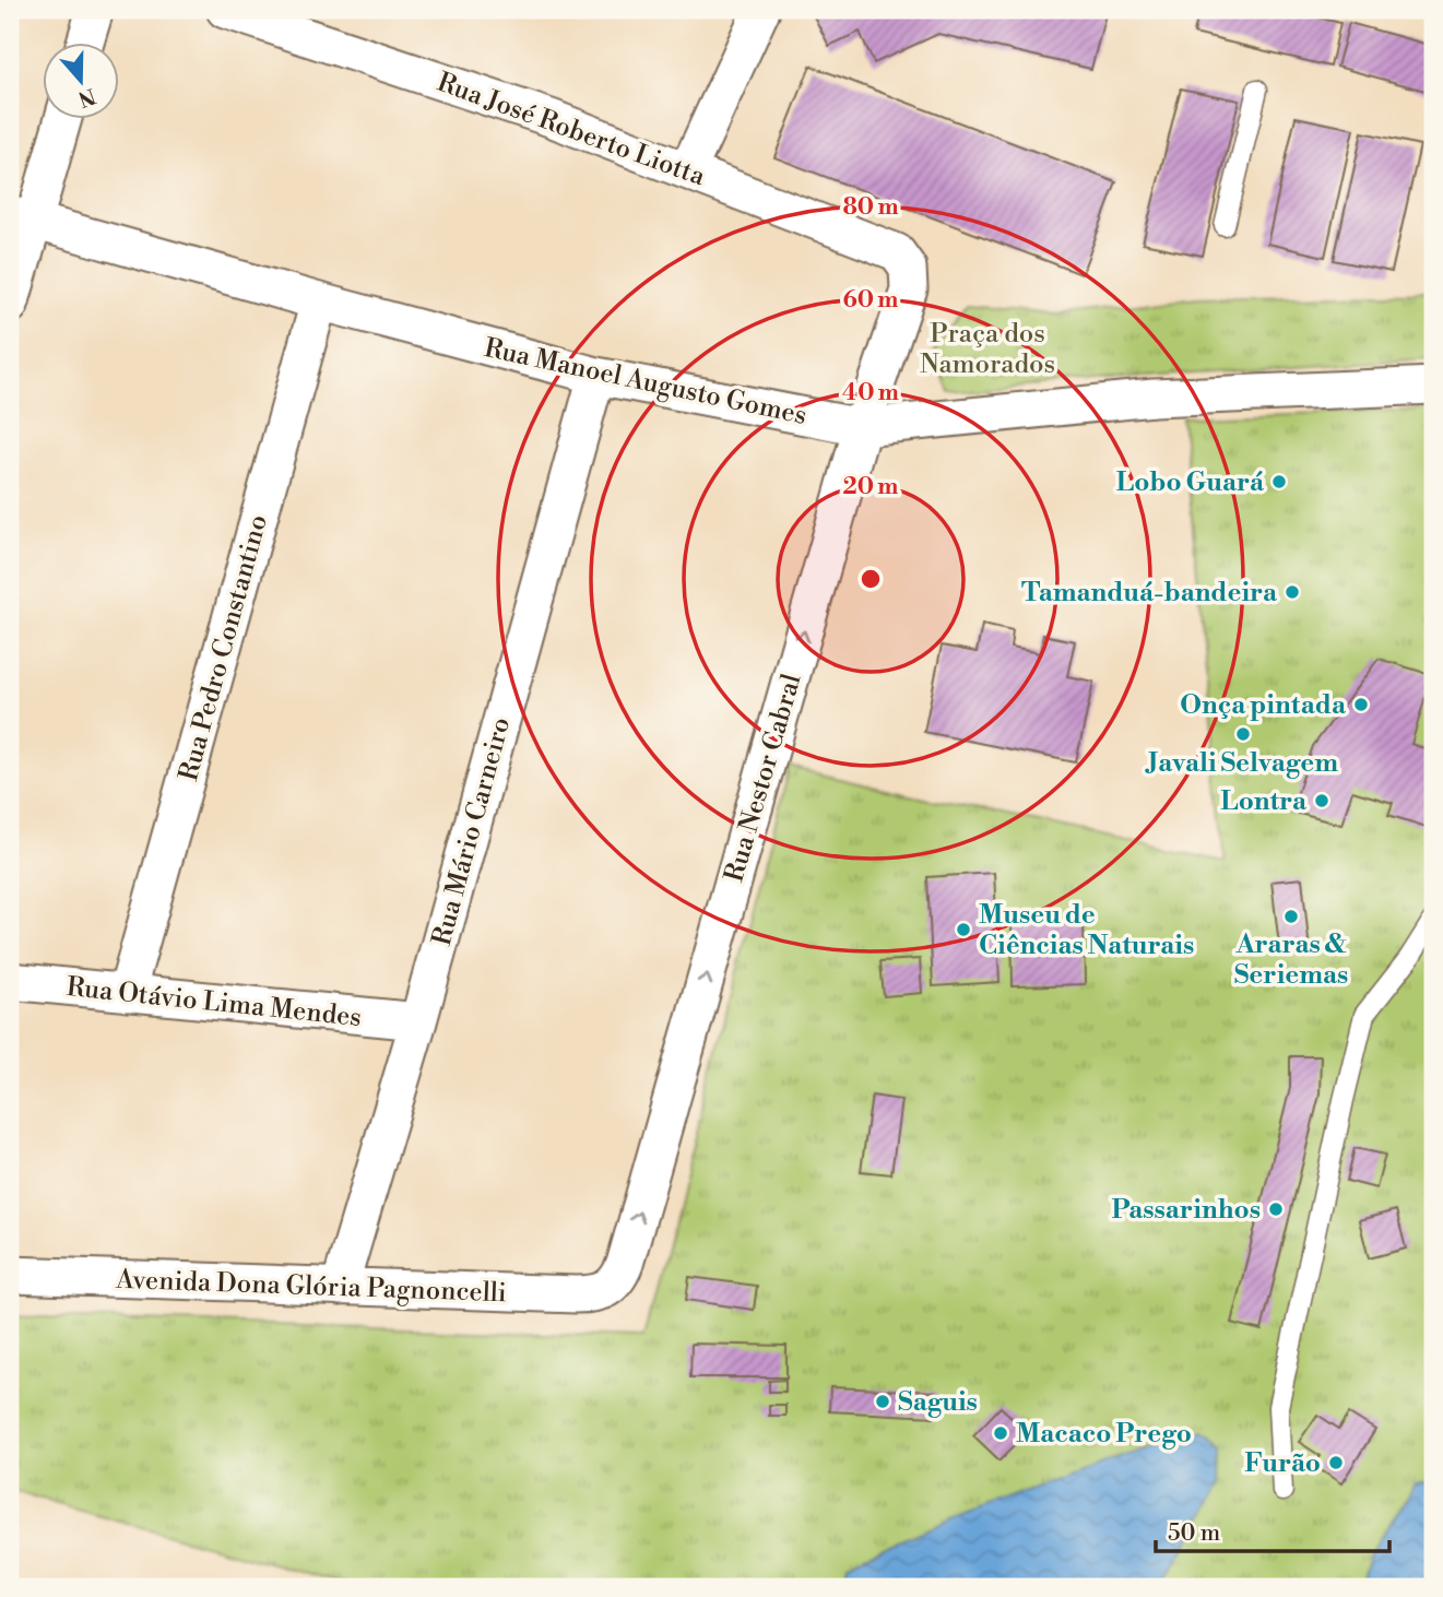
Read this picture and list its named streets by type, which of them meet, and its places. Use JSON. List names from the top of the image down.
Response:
{
  "streets": {
    "street": [
      "Rua José Roberto Liotta",
      "Rua Manoel Augusto Gomes",
      "Rua Pedro Constantino",
      "Rua Nestor Cabral",
      "Rua Mário Carneiro",
      "Rua Otávio Lima Mendes",
      "Avenida Dona Glória Pagnoncelli"
    ]
  },
  "crossings": [
    ["Rua José Roberto Liotta", "Rua Nestor Cabral"],
    ["Rua Manoel Augusto Gomes", "Rua Pedro Constantino"],
    ["Rua Manoel Augusto Gomes", "Rua Nestor Cabral"],
    ["Rua Manoel Augusto Gomes", "Rua Mário Carneiro"],
    ["Rua Pedro Constantino", "Rua Otávio Lima Mendes"],
    ["Rua Nestor Cabral", "Avenida Dona Glória Pagnoncelli"],
    ["Rua Mário Carneiro", "Rua Otávio Lima Mendes"],
    ["Rua Mário Carneiro", "Avenida Dona Glória Pagnoncelli"]
  ],
  "one_way": ["Rua Nestor Cabral"],
  "parks": ["Praça dos Namorados"],
  "places": [
    "Lobo Guará",
    "Tamanduá-bandeira",
    "Onça pintada",
    "Javali Selvagem",
    "Lontra",
    "Araras & Seriemas",
    "Museu de Ciências Naturais",
    "Passarinhos",
    "Saguis",
    "Macaco Prego",
    "Furão"
  ],
  "scale_bar": "50 m",
  "north": "bottom",
  "rings": [
    "80 m",
    "60 m",
    "40 m",
    "20 m"
  ]
}
